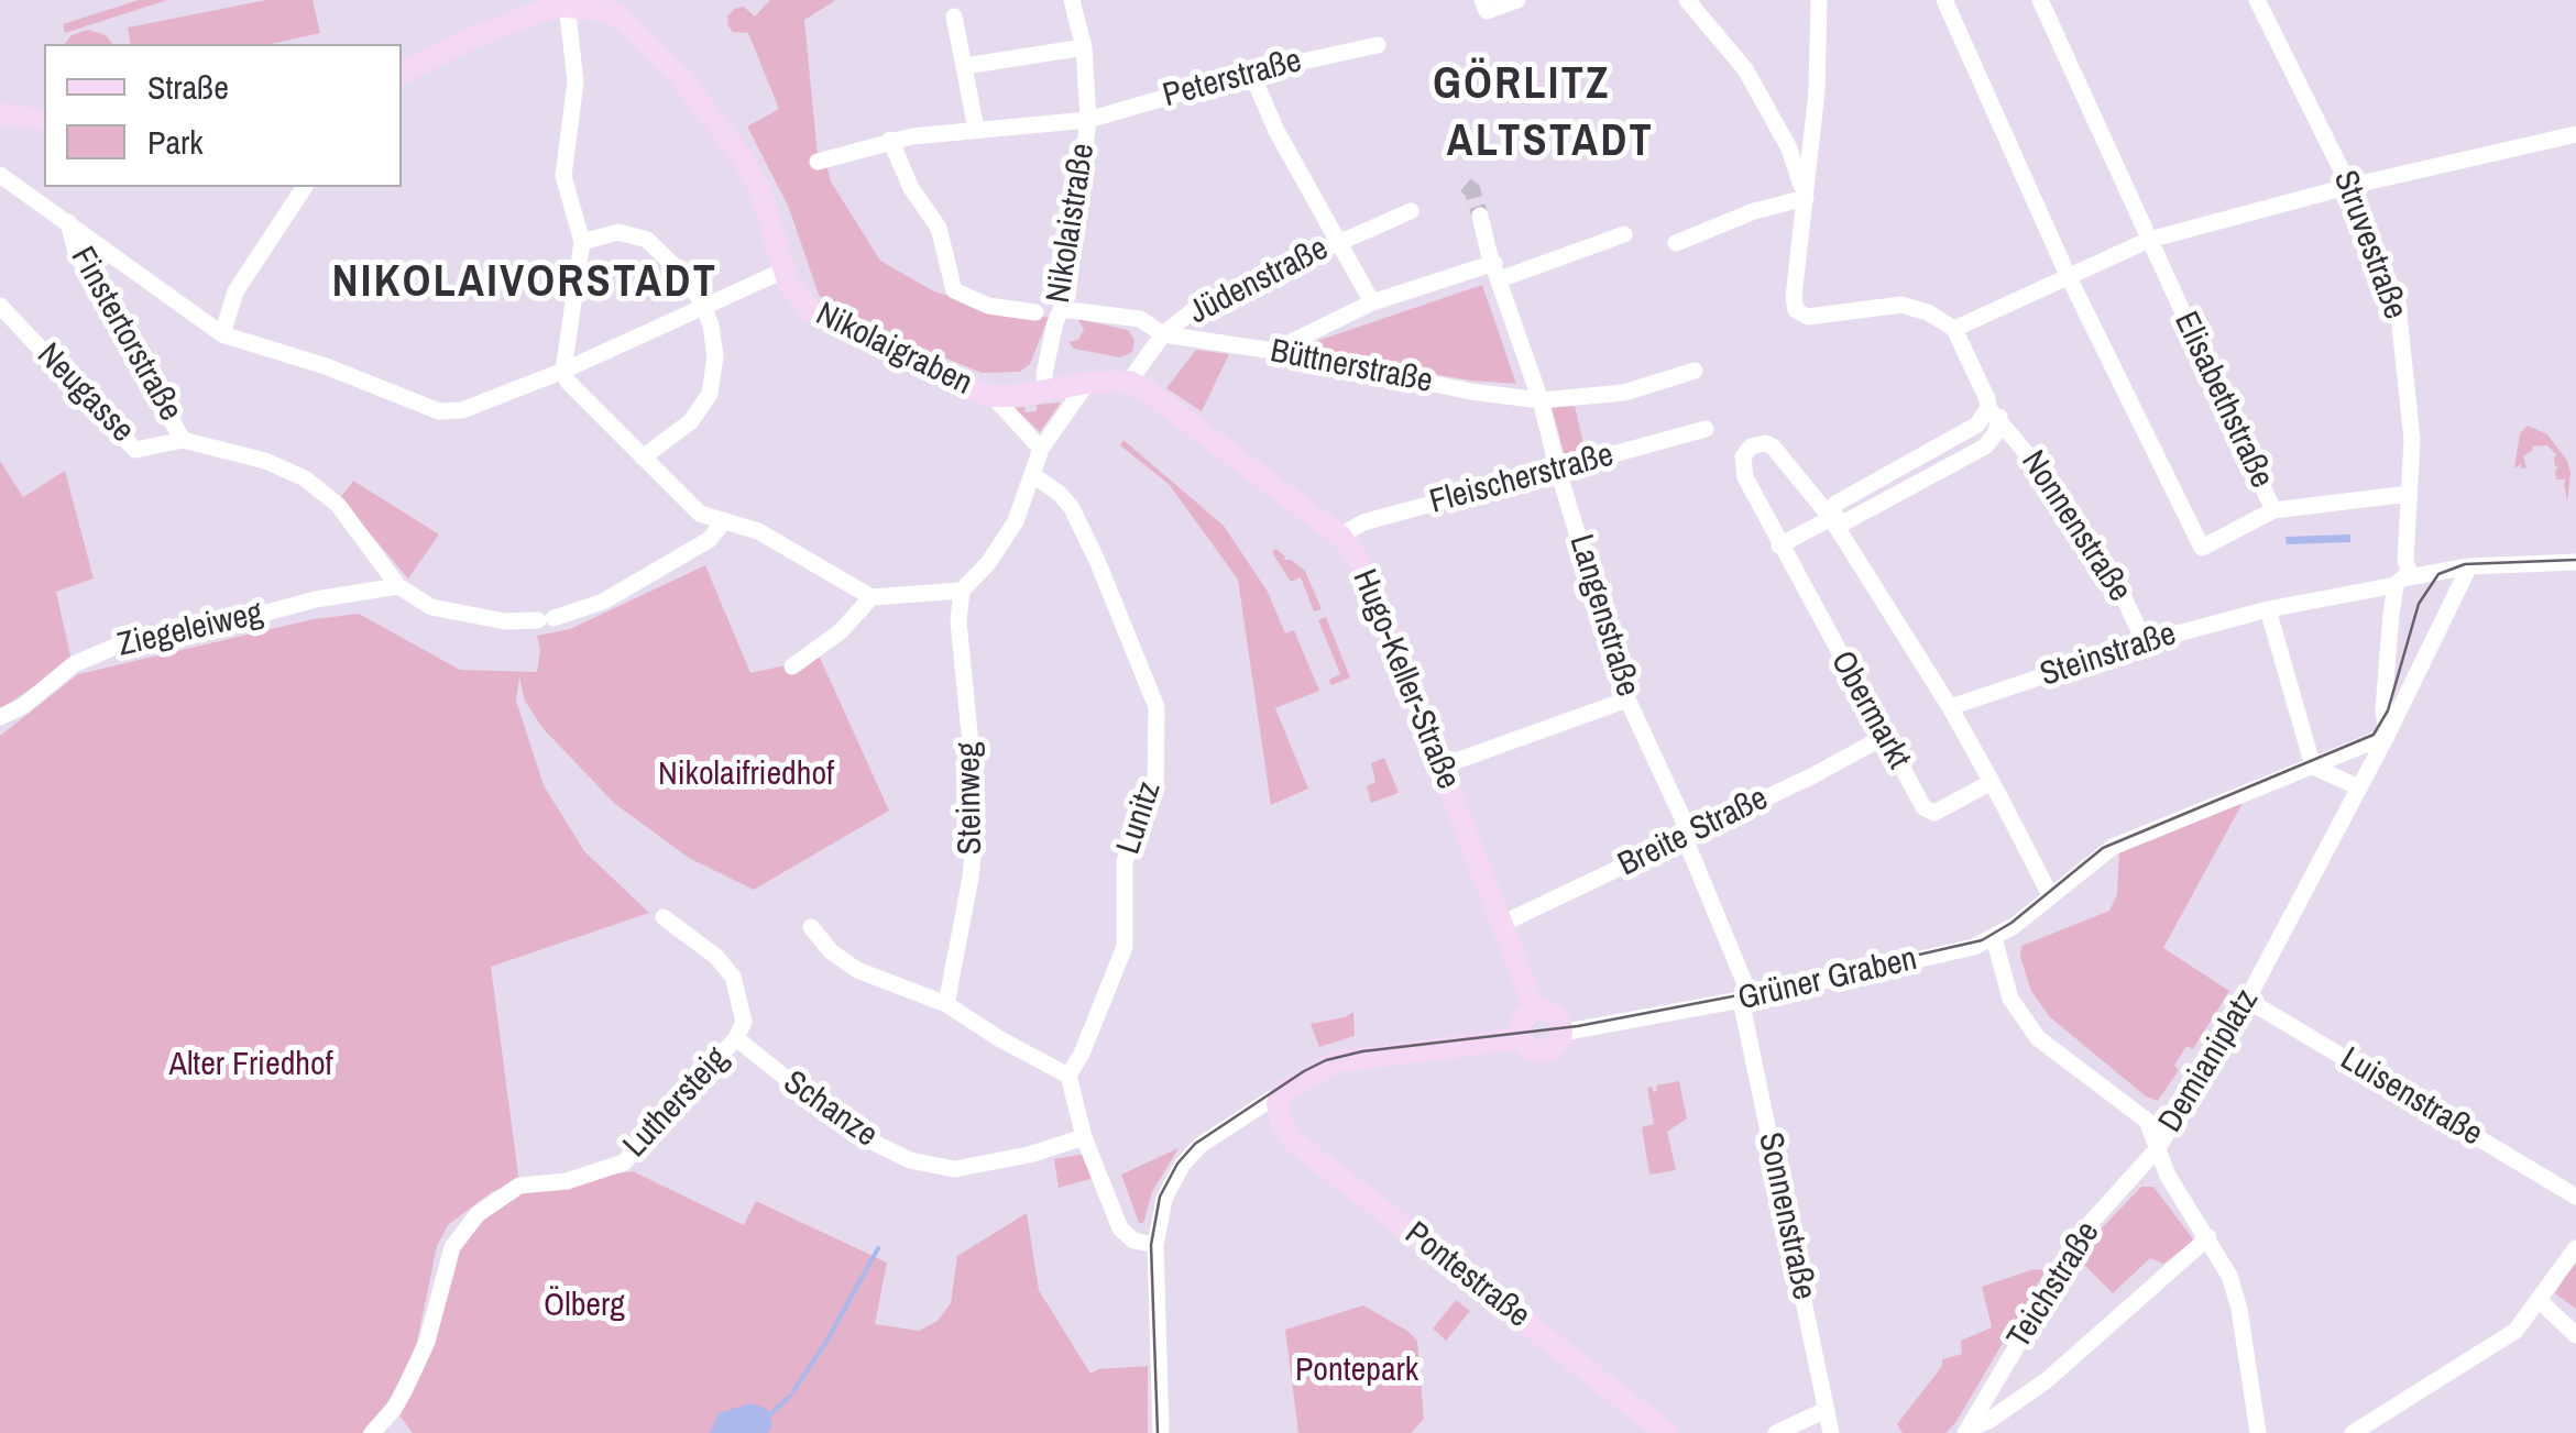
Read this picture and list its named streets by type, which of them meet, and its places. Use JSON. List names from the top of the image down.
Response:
{
  "streets": {
    "street": [
      "Peterstraße",
      "Nikolaistraße",
      "Struvestraße",
      "Jüdenstraße",
      "Finstertorstraße",
      "Nikolaigraben",
      "Büttnerstraße",
      "Neugasse",
      "Elisabethstraße",
      "Fleischerstraße",
      "Nonnenstraße",
      "Langenstraße",
      "Ziegeleiweg",
      "Steinstraße",
      "Hugo-Keller-Straße",
      "Obermarkt",
      "Steinweg",
      "Lunitz",
      "Breite Straße",
      "Grüner Graben",
      "Demianiplatz",
      "Luisenstraße",
      "Luthersteig",
      "Schanze",
      "Sonnenstraße",
      "Pontestraße",
      "Teichstraße"
    ]
  },
  "crossings": [
    ["Peterstraße", "Nikolaistraße"],
    ["Nikolaistraße", "Nikolaigraben"],
    ["Struvestraße", "Steinstraße"],
    ["Struvestraße", "Demianiplatz"],
    ["Jüdenstraße", "Nikolaigraben"],
    ["Jüdenstraße", "Büttnerstraße"],
    ["Jüdenstraße", "Hugo-Keller-Straße"],
    ["Finstertorstraße", "Neugasse"],
    ["Finstertorstraße", "Ziegeleiweg"],
    ["Nikolaigraben", "Hugo-Keller-Straße"],
    ["Büttnerstraße", "Langenstraße"],
    ["Fleischerstraße", "Langenstraße"],
    ["Fleischerstraße", "Hugo-Keller-Straße"],
    ["Nonnenstraße", "Steinstraße"],
    ["Langenstraße", "Breite Straße"],
    ["Langenstraße", "Grüner Graben"],
    ["Langenstraße", "Sonnenstraße"],
    ["Steinstraße", "Obermarkt"],
    ["Steinstraße", "Demianiplatz"],
    ["Hugo-Keller-Straße", "Breite Straße"],
    ["Hugo-Keller-Straße", "Grüner Graben"],
    ["Obermarkt", "Breite Straße"],
    ["Obermarkt", "Grüner Graben"],
    ["Grüner Graben", "Demianiplatz"],
    ["Grüner Graben", "Sonnenstraße"],
    ["Demianiplatz", "Luisenstraße"],
    ["Demianiplatz", "Teichstraße"],
    ["Luthersteig", "Schanze"]
  ],
  "districts": ["GÖRLITZ", "ALTSTADT", "NIKOLAIVORSTADT"],
  "parks": [
    "Nikolaifriedhof",
    "Alter Friedhof",
    "Ölberg",
    "Pontepark"
  ],
  "legend": ["Straße", "Park"]
}
